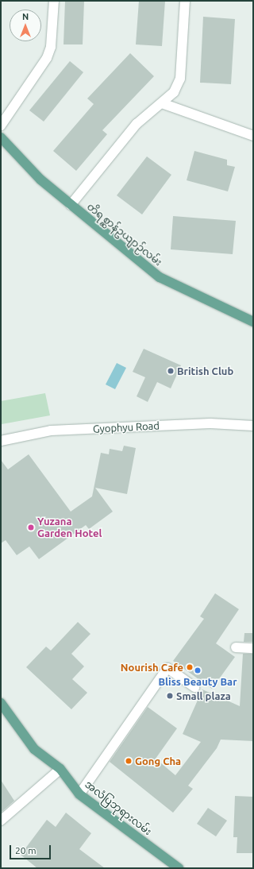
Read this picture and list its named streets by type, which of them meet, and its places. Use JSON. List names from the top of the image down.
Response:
{
  "streets": {
    "main road": ["တိရစ္ဆာန်ဥယျာဉ်လမ်း", "အလံပြဘုရားလမ်း"],
    "street": ["Gyophyu Road"]
  },
  "places": [
    "British Club",
    "Yuzana Garden Hotel",
    "Nourish Cafe",
    "Bliss Beauty Bar",
    "Small plaza",
    "Gong Cha"
  ],
  "scale_bar": "20 m",
  "north": "top"
}
